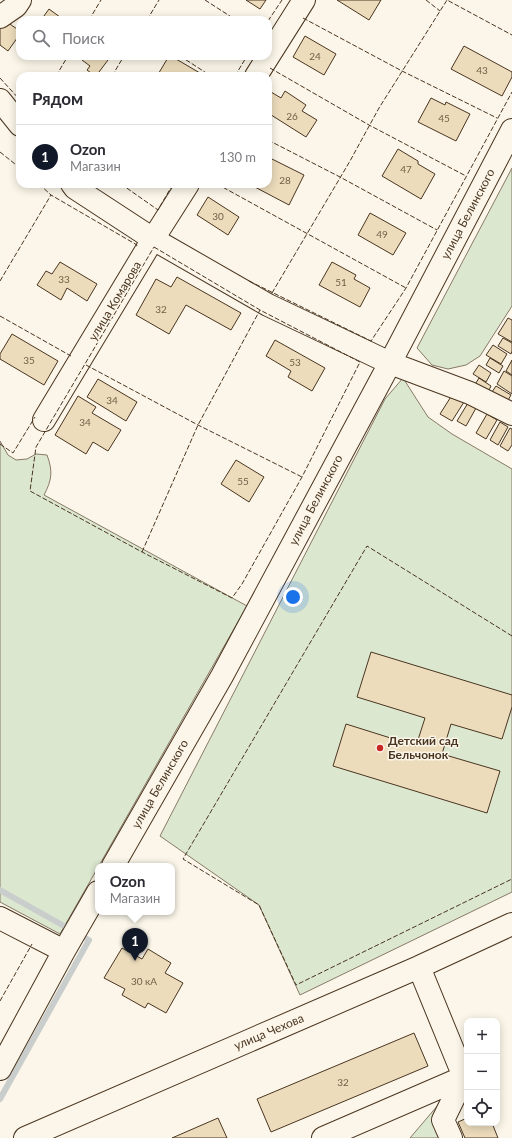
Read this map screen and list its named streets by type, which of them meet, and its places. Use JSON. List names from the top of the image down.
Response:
{
  "streets": {
    "street": ["улица Белинского", "улица Комарова", "улица Чехова"]
  },
  "places": ["Детский сад Бельчонок"],
  "house_numbers": [
    "24",
    "43",
    "26",
    "45",
    "47",
    "28",
    "30",
    "49",
    "33",
    "51",
    "32",
    "35",
    "53",
    "34",
    "34",
    "55",
    "30 кА",
    "32"
  ],
  "page": {
    "search": "Поиск",
    "heading": "Рядом",
    "list": [
      {
        "mark": "1",
        "name": "Ozon",
        "note": "Магазин",
        "value": "130 m"
      }
    ],
    "popup": ["Ozon", "Магазин"],
    "pins": "1",
    "map_buttons": ["+", "−"]
  }
}
